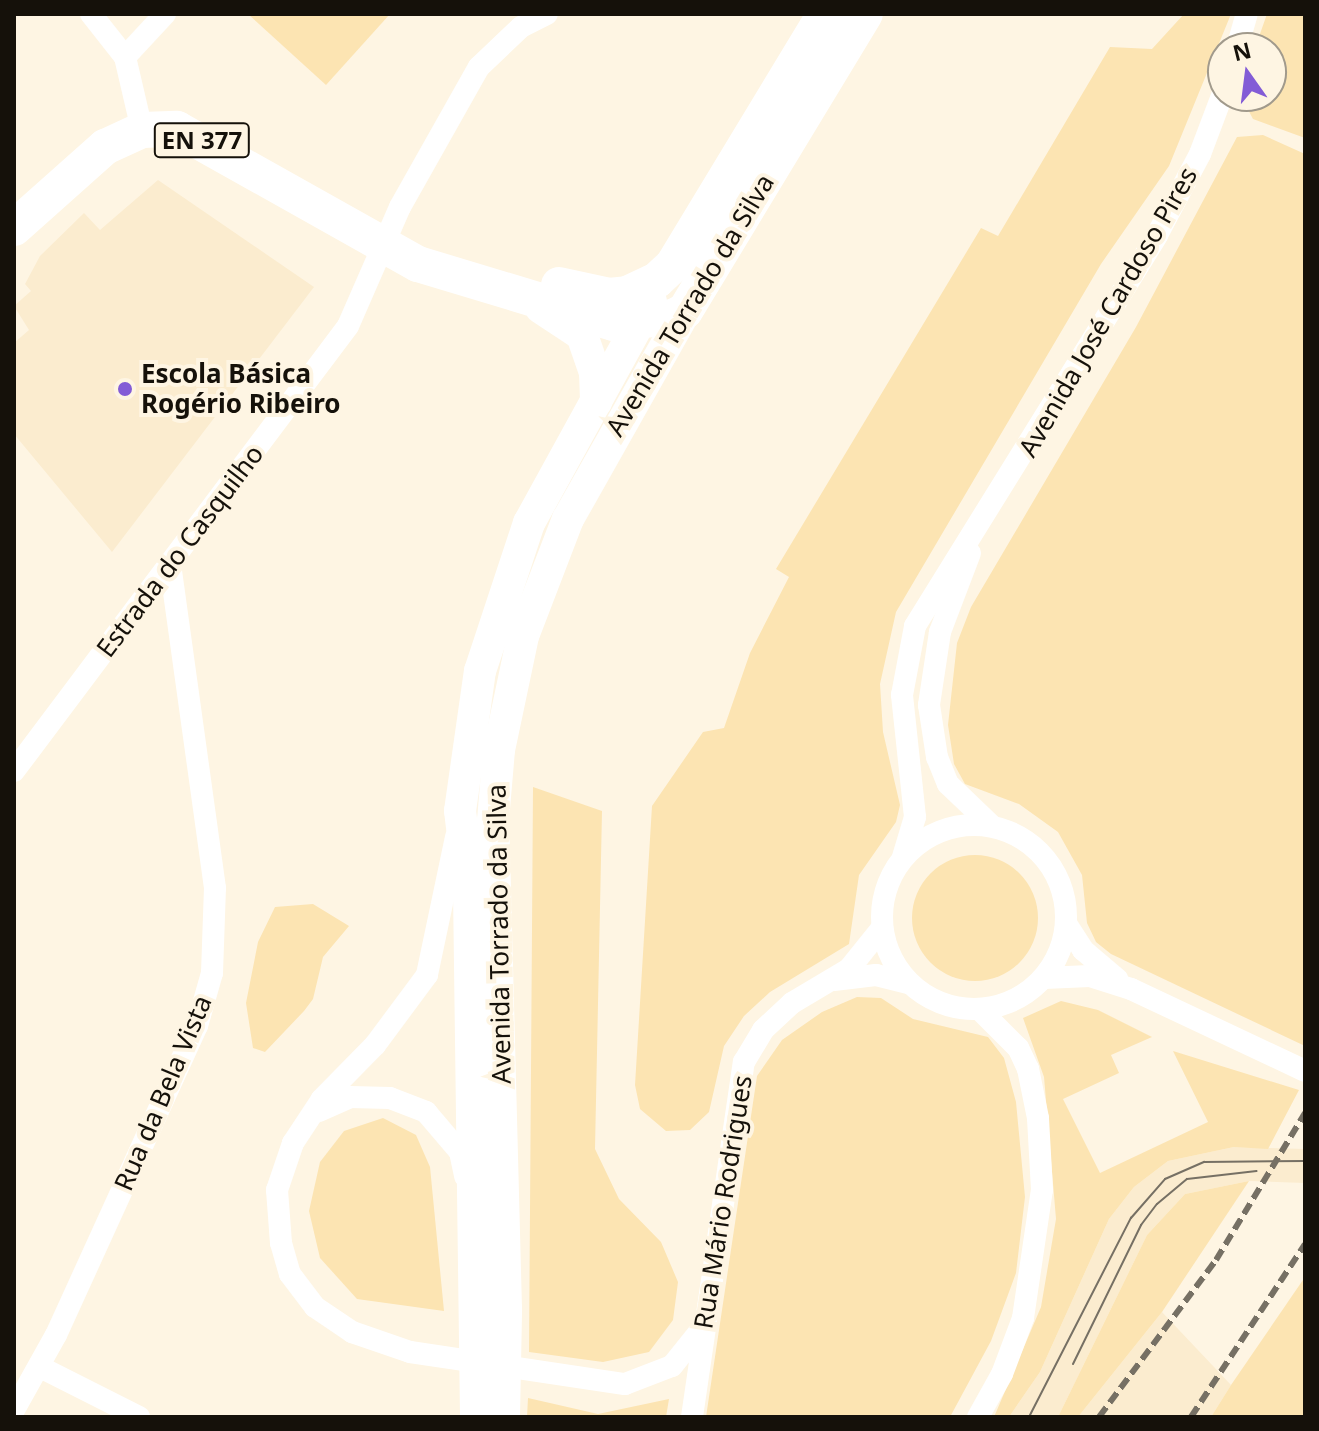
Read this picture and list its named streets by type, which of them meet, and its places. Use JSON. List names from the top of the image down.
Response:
{
  "streets": {
    "main road": ["EN 377", "Avenida Torrado da Silva"],
    "street": [
      "Avenida José Cardoso Pires",
      "Estrada do Casquilho",
      "Rua da Bela Vista",
      "Rua Mário Rodrigues"
    ]
  },
  "crossings": [
    ["EN 377", "Avenida Torrado da Silva"],
    ["EN 377", "Estrada do Casquilho"],
    ["Avenida José Cardoso Pires", "Rua Mário Rodrigues"],
    ["Estrada do Casquilho", "Rua da Bela Vista"]
  ],
  "places": ["Escola Básica Rogério Ribeiro"],
  "north": "top"
}
